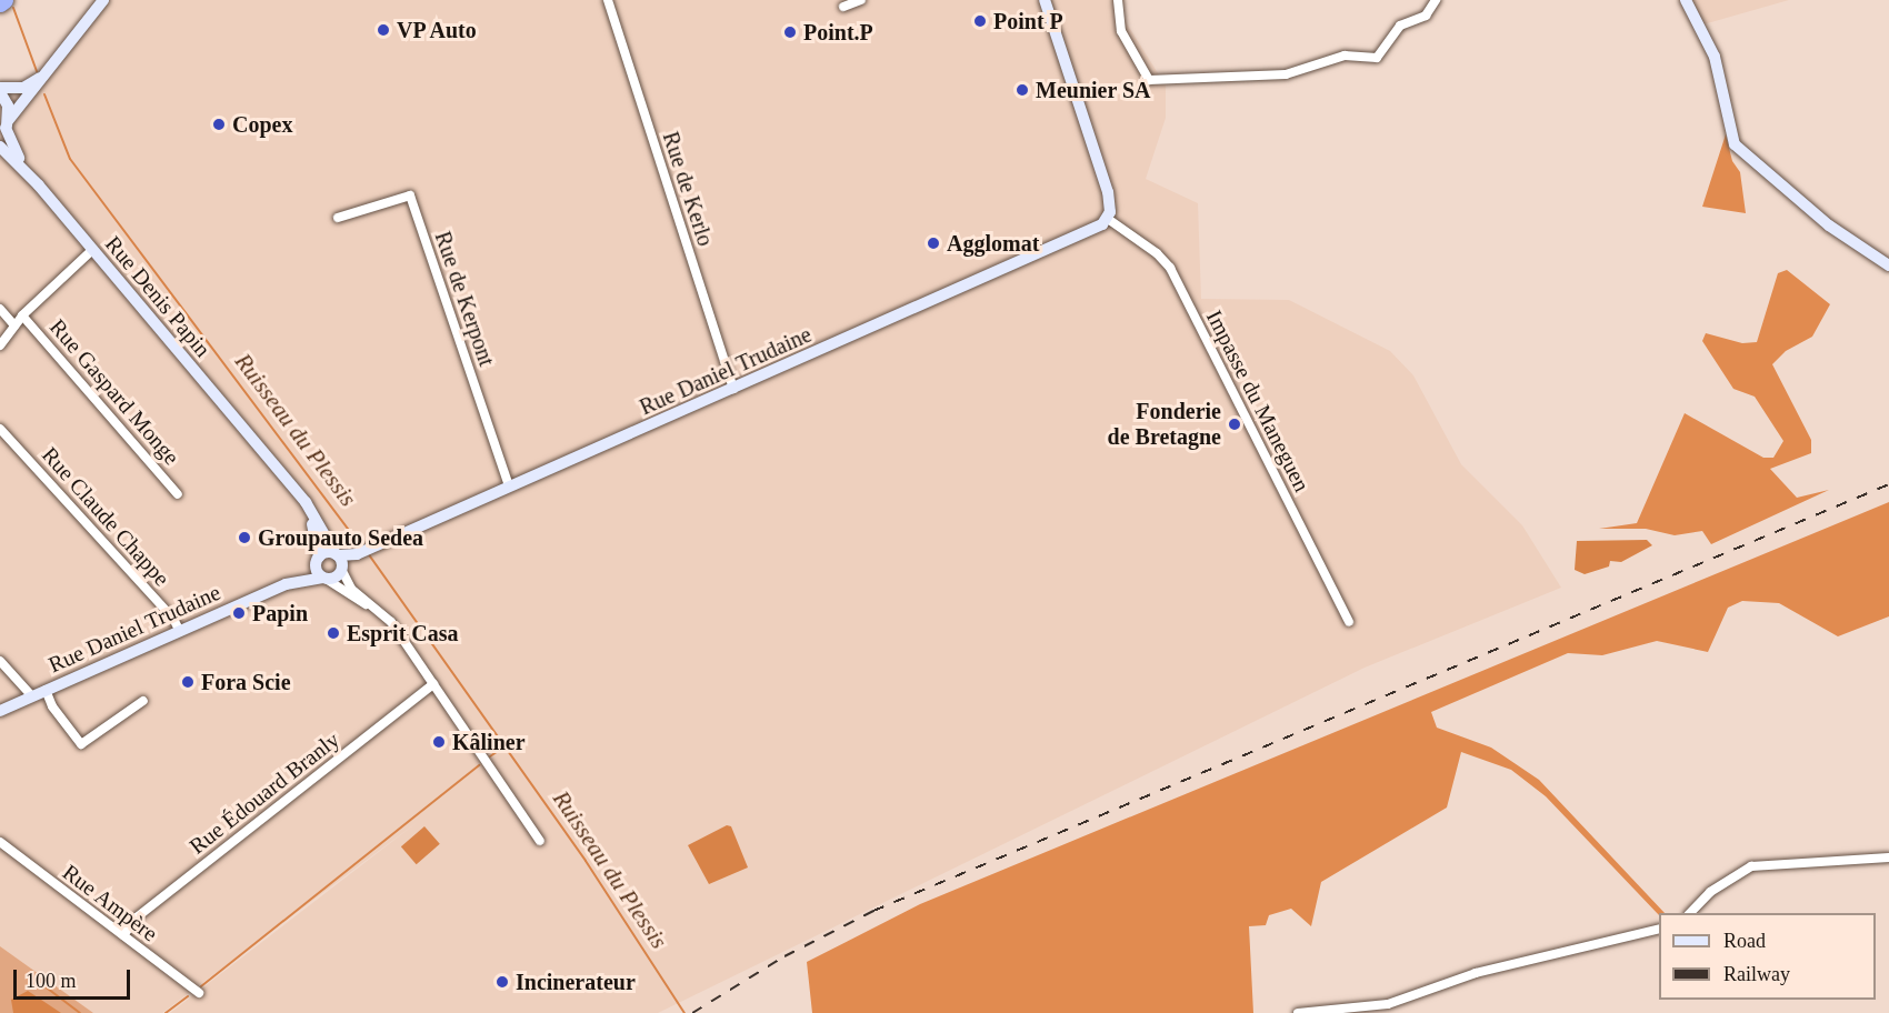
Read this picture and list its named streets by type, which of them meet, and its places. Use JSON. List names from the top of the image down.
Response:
{
  "streets": {
    "street": [
      "Rue de Kerlo",
      "Rue Denis Papin",
      "Rue de Kerpont",
      "Rue Daniel Trudaine",
      "Rue Gaspard Monge",
      "Impasse du Maneguen",
      "Rue Claude Chappe",
      "Rue Édouard Branly",
      "Rue Ampère"
    ]
  },
  "crossings": [
    ["Rue de Kerlo", "Rue Daniel Trudaine"],
    ["Rue Denis Papin", "Rue Daniel Trudaine"],
    ["Rue Denis Papin", "Rue Édouard Branly"],
    ["Rue de Kerpont", "Rue Daniel Trudaine"],
    ["Rue Daniel Trudaine", "Impasse du Maneguen"],
    ["Rue Daniel Trudaine", "Rue Claude Chappe"],
    ["Rue Édouard Branly", "Rue Ampère"]
  ],
  "water": ["Ruisseau du Plessis"],
  "places": [
    "Point P",
    "VP Auto",
    "Point.P",
    "Meunier SA",
    "Copex",
    "Agglomat",
    "Fonderie de Bretagne",
    "Groupauto Sedea",
    "Papin",
    "Esprit Casa",
    "Fora Scie",
    "Kâliner",
    "Incinerateur"
  ],
  "legend": ["Road", "Railway"],
  "scale_bar": "100 m"
}
